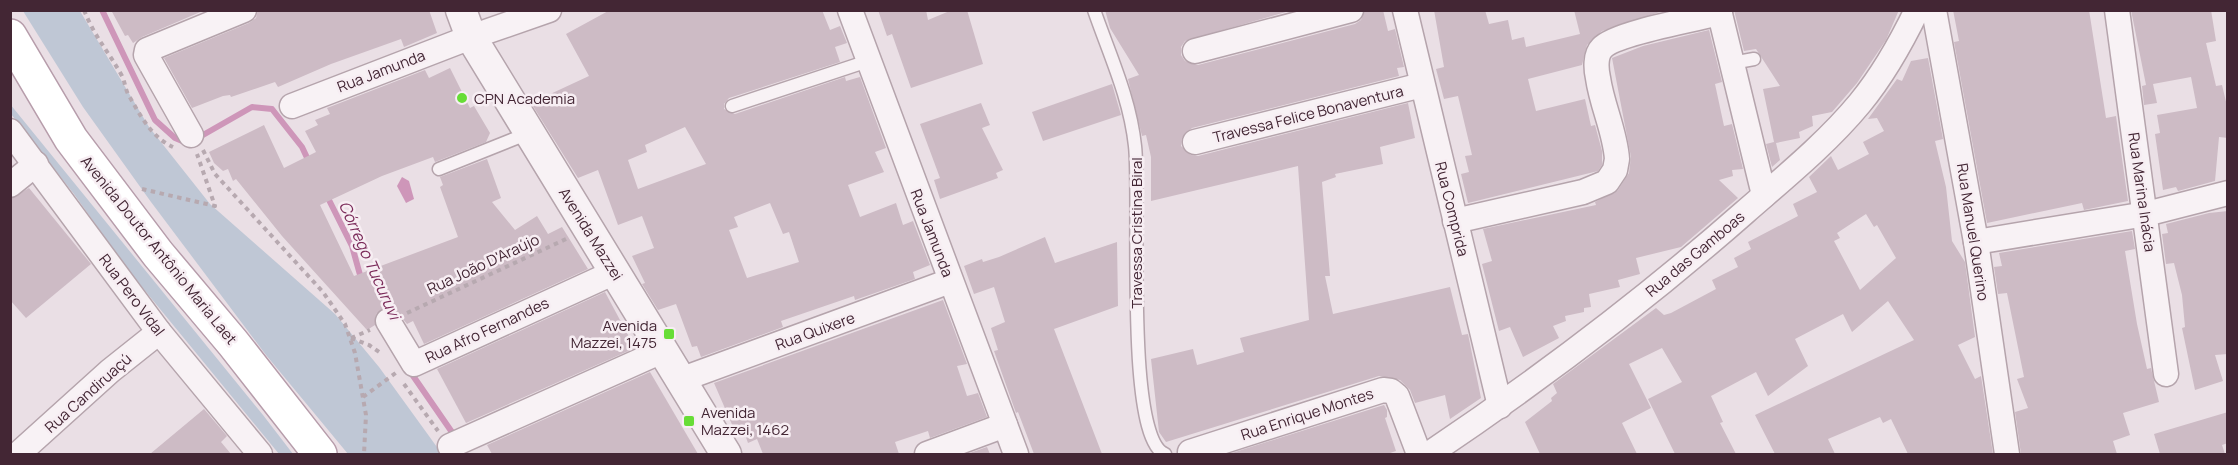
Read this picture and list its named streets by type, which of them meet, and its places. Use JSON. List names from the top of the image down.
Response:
{
  "streets": {
    "main road": ["Avenida Doutor Antônio Maria Laet"],
    "street": [
      "Rua Jamunda",
      "Travessa Felice Bonaventura",
      "Rua Marina Inácia",
      "Rua Comprida",
      "Rua Manuel Querino",
      "Avenida Mazzei",
      "Rua das Gamboas",
      "Rua Pero Vidal",
      "Rua Afro Fernandes",
      "Rua Quixere",
      "Rua Candiruaçú",
      "Rua Enrique Montes"
    ],
    "lane": ["Travessa Cristina Biral"],
    "path": ["Rua João D'Araújo"]
  },
  "crossings": [
    ["Rua Jamunda", "Avenida Mazzei"],
    ["Rua Jamunda", "Rua Quixere"],
    ["Travessa Felice Bonaventura", "Rua Comprida"],
    ["Rua Comprida", "Rua das Gamboas"],
    ["Avenida Mazzei", "Rua João D'Araújo"],
    ["Avenida Mazzei", "Rua Afro Fernandes"],
    ["Avenida Mazzei", "Rua Quixere"],
    ["Rua Pero Vidal", "Rua Candiruaçú"]
  ],
  "water": ["Córrego Tucuruvi"],
  "places": {
    "other": ["CPN Academia"],
    "transit": ["Avenida Mazzei, 1475", "Avenida Mazzei, 1462"]
  }
}
